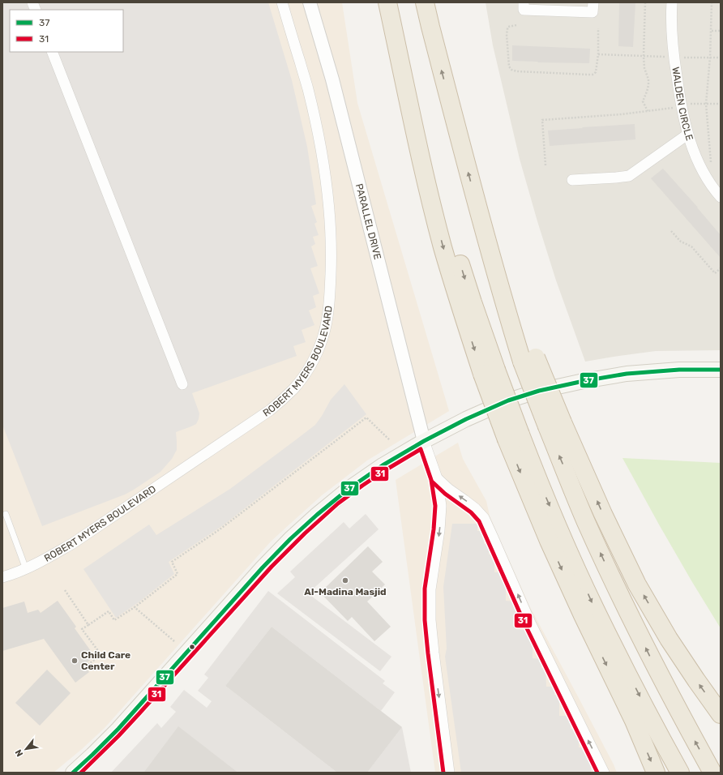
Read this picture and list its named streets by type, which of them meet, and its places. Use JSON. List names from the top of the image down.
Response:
{
  "streets": {
    "street": ["WALDEN CIRCLE", "PARALLEL DRIVE", "ROBERT MYERS BOULEVARD"]
  },
  "places": ["Al-Madina Masjid", "Child Care Center"],
  "lines": ["transit line 37", "transit line 31"],
  "legend": ["37", "31"],
  "north": "bottom left"
}
